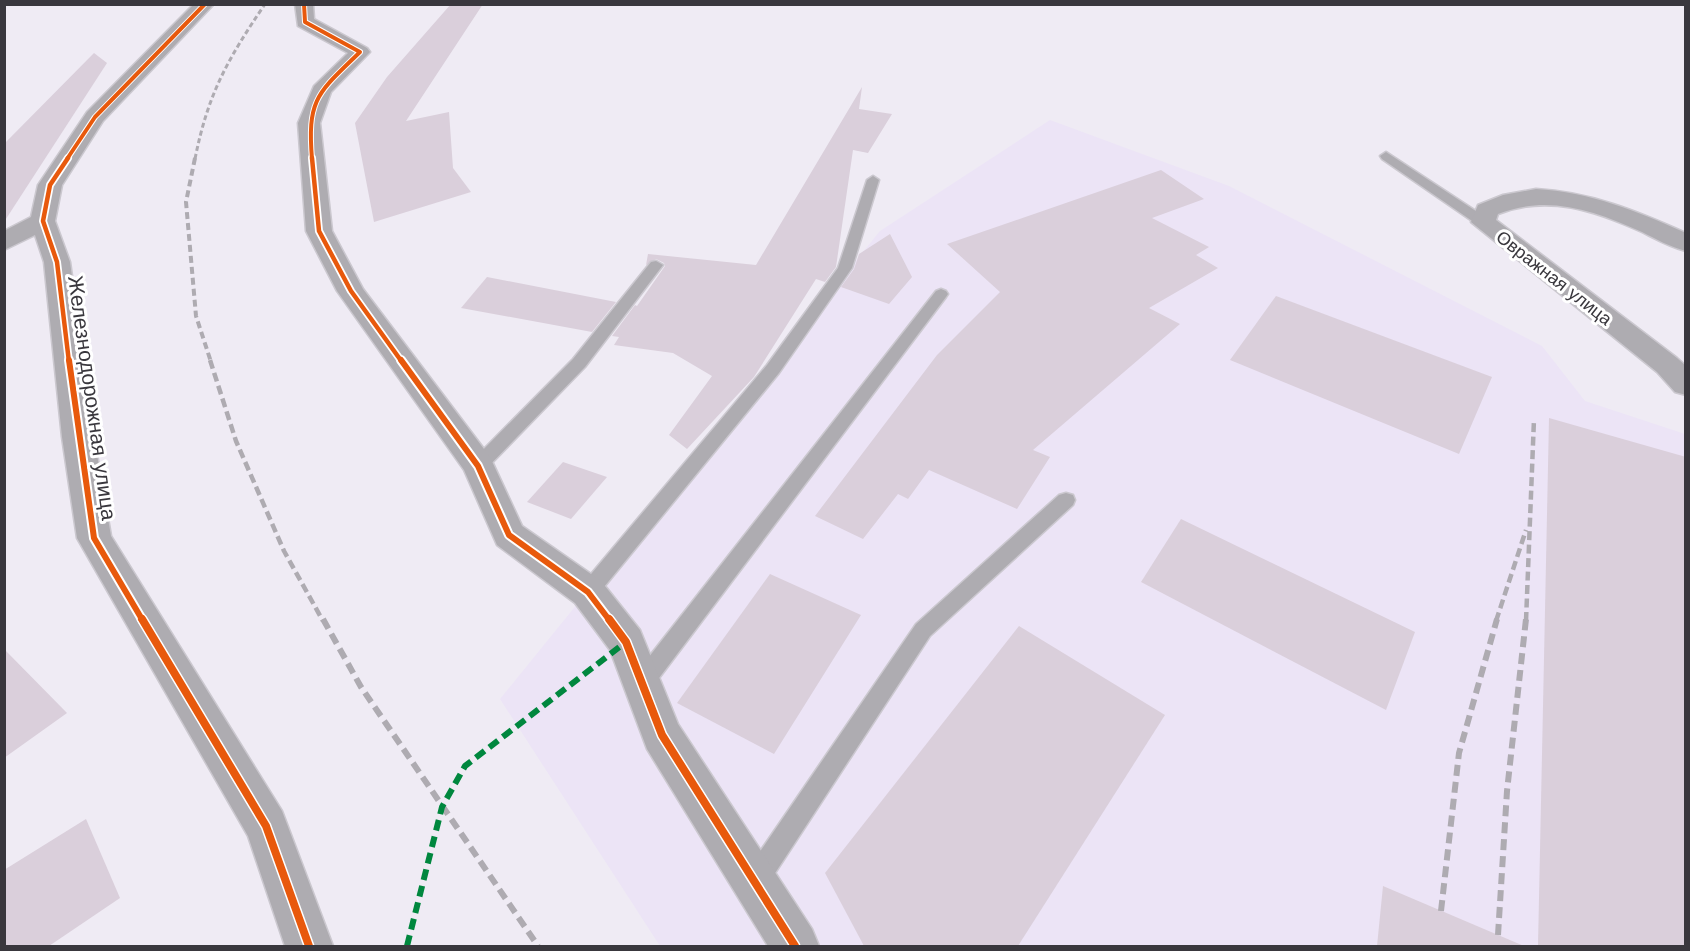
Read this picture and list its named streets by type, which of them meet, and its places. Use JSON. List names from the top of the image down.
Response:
{
  "streets": {
    "street": ["Овражная улица", "Железнодорожная улица"]
  }
}
